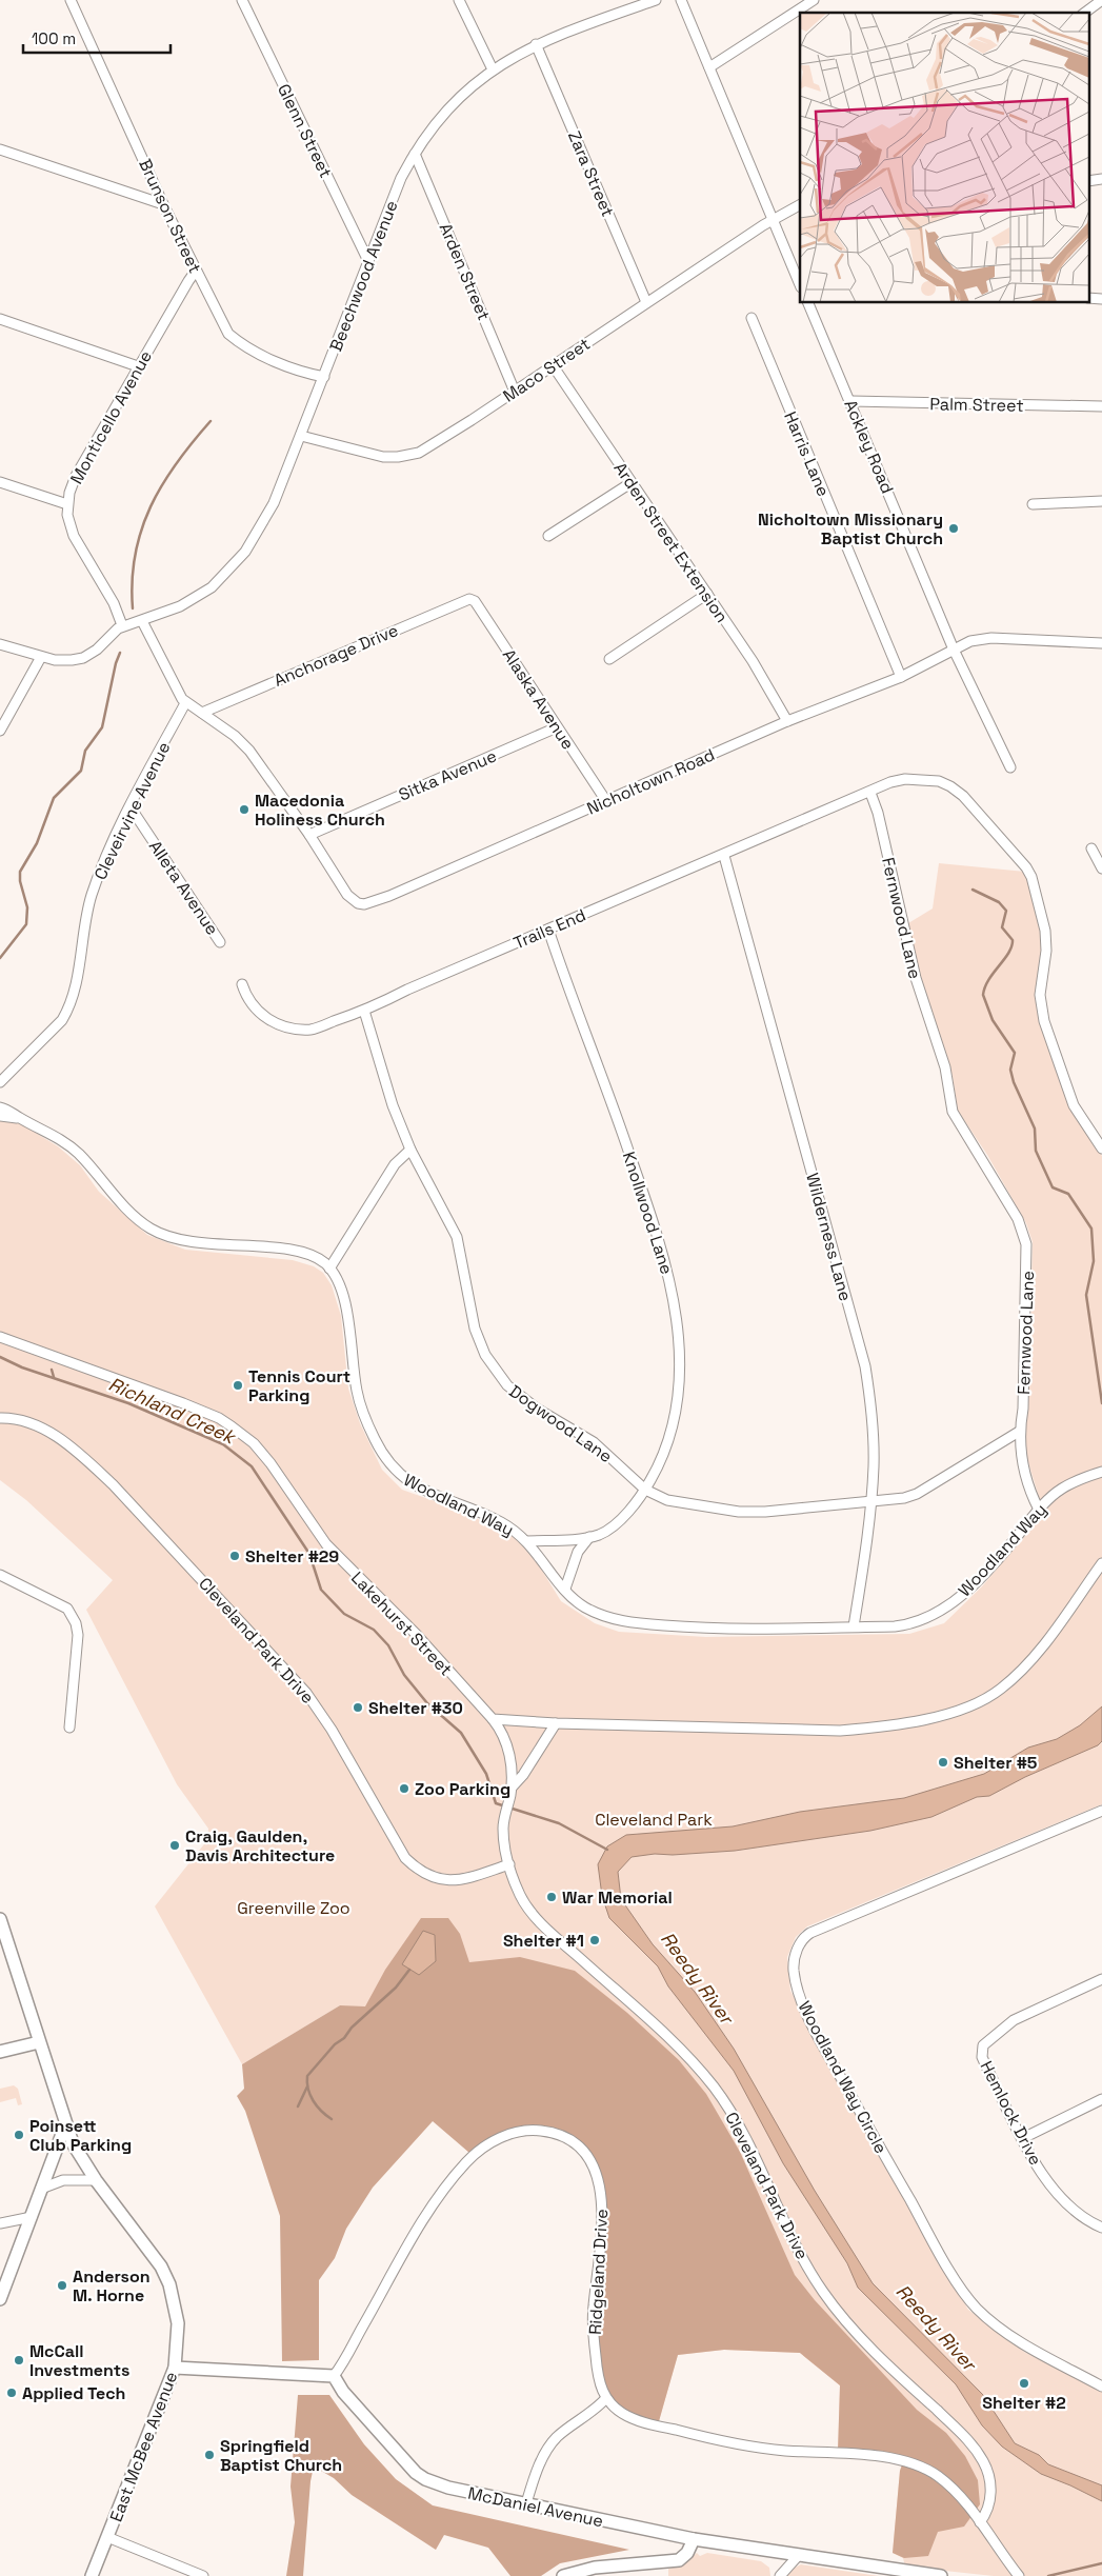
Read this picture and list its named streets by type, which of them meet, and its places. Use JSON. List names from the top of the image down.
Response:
{
  "streets": {
    "street": [
      "Glenn Street",
      "Zara Street",
      "Brunson Street",
      "Arden Street",
      "Beechwood Avenue",
      "Maco Street",
      "Palm Street",
      "Monticello Avenue",
      "Ackley Road",
      "Harris Lane",
      "Arden Street Extension",
      "Anchorage Drive",
      "Alaska Avenue",
      "Sitka Avenue",
      "Nicholtown Road",
      "Cleveirvine Avenue",
      "Alleta Avenue",
      "Fernwood Lane",
      "Trails End",
      "Knollwood Lane",
      "Wilderness Lane",
      "Dogwood Lane",
      "Woodland Way",
      "Lakehurst Street",
      "Cleveland Park Drive",
      "Woodland Way Circle",
      "Hemlock Drive",
      "Ridgeland Drive",
      "East McBee Avenue",
      "McDaniel Avenue"
    ]
  },
  "crossings": [
    ["Glenn Street", "Beechwood Avenue"],
    ["Zara Street", "Beechwood Avenue"],
    ["Zara Street", "Maco Street"],
    ["Brunson Street", "Beechwood Avenue"],
    ["Brunson Street", "Monticello Avenue"],
    ["Arden Street", "Beechwood Avenue"],
    ["Arden Street", "Maco Street"],
    ["Beechwood Avenue", "Maco Street"],
    ["Beechwood Avenue", "Monticello Avenue"],
    ["Maco Street", "Arden Street Extension"],
    ["Palm Street", "Ackley Road"],
    ["Ackley Road", "Nicholtown Road"],
    ["Harris Lane", "Nicholtown Road"],
    ["Arden Street Extension", "Nicholtown Road"],
    ["Anchorage Drive", "Alaska Avenue"],
    ["Alaska Avenue", "Sitka Avenue"],
    ["Alaska Avenue", "Nicholtown Road"],
    ["Sitka Avenue", "Nicholtown Road"],
    ["Cleveirvine Avenue", "Alleta Avenue"],
    ["Fernwood Lane", "Trails End"],
    ["Fernwood Lane", "Dogwood Lane"],
    ["Fernwood Lane", "Woodland Way"],
    ["Trails End", "Knollwood Lane"],
    ["Trails End", "Wilderness Lane"],
    ["Trails End", "Dogwood Lane"],
    ["Knollwood Lane", "Dogwood Lane"],
    ["Knollwood Lane", "Woodland Way"],
    ["Wilderness Lane", "Dogwood Lane"],
    ["Wilderness Lane", "Woodland Way"],
    ["Lakehurst Street", "Cleveland Park Drive"],
    ["Ridgeland Drive", "McDaniel Avenue"]
  ],
  "water": ["Richland Creek", "Reedy River"],
  "parks": ["Cleveland Park", "Greenville Zoo"],
  "places": [
    "Nicholtown Missionary Baptist Church",
    "Macedonia Holiness Church",
    "Tennis Court Parking",
    "Shelter #29",
    "Shelter #30",
    "Shelter #5",
    "Zoo Parking",
    "Craig, Gaulden, Davis Architecture",
    "War Memorial",
    "Shelter #1",
    "Poinsett Club Parking",
    "Anderson M. Horne",
    "McCall Investments",
    "Shelter #2",
    "Applied Tech",
    "Springfield Baptist Church"
  ],
  "scale_bar": "100 m"
}
